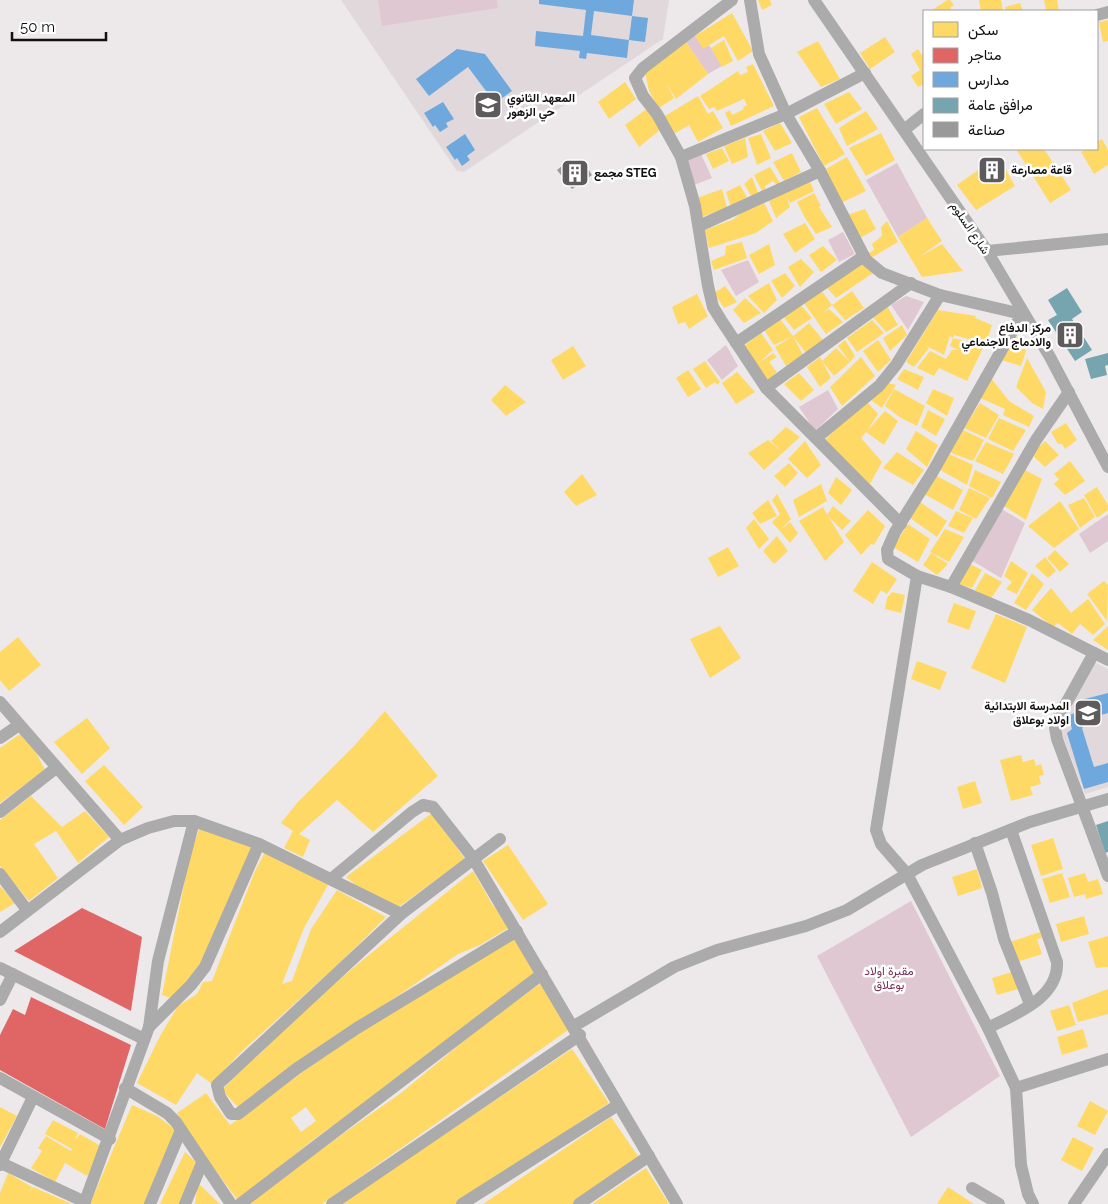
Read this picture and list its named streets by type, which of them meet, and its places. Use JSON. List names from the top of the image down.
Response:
{
  "streets": {
    "street": ["شارع السلوم"]
  },
  "parks": ["مقبرة اولاد بوعلاق"],
  "places": {
    "school or university": ["المعهد الثانوي حي الزهور", "المدرسة الابتدائية اولاد بوعلاق"],
    "building": ["قاعة مصارعة", "مجمع STEG", "مركز الدفاع والادماج الاجنماعي"]
  },
  "legend": [
    "سكن",
    "متاجر",
    "مدارس",
    "مرافق عامة",
    "صناعة"
  ],
  "scale_bar": "50 m"
}
